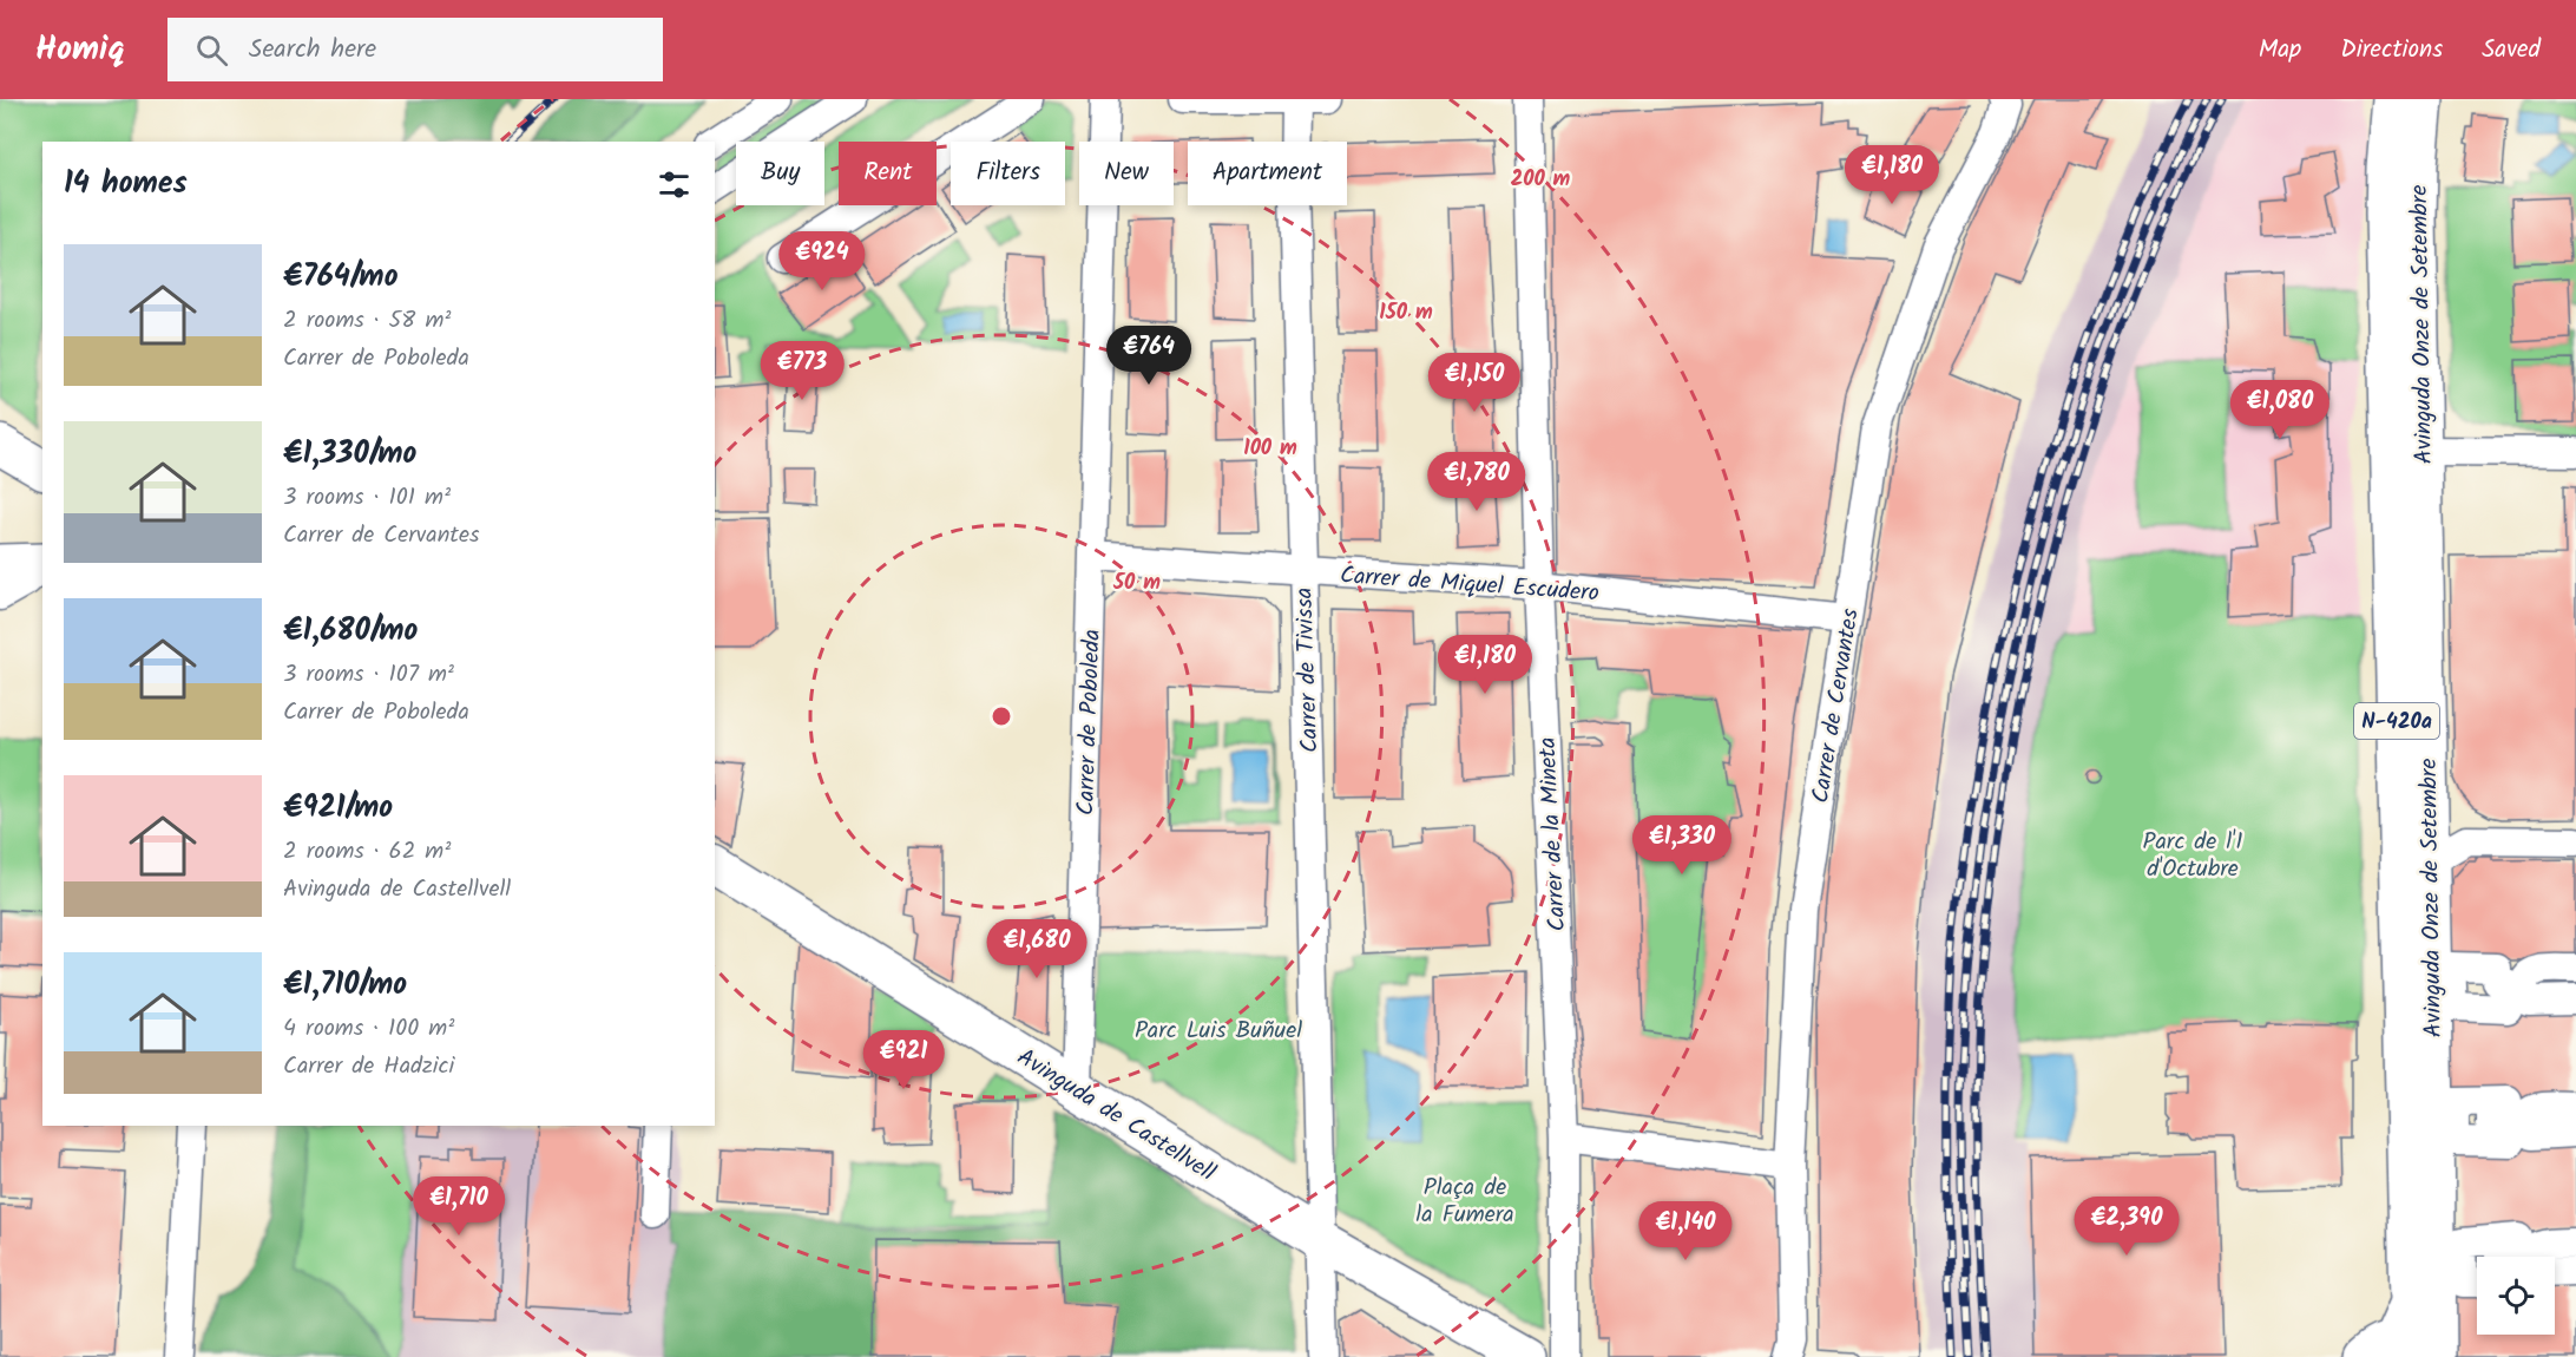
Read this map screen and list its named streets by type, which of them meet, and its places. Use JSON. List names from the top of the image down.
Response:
{
  "streets": {
    "main road": ["Avinguda Onze de Setembre", "N-420a", "Avinguda de Castellvell"],
    "street": [
      "Carrer de Miquel Escudero",
      "Carrer de Tivissa",
      "Carrer de Cervantes",
      "Carrer de Poboleda",
      "Carrer de la Mineta"
    ]
  },
  "crossings": [
    ["Avinguda Onze de Setembre", "N-420a"],
    ["Carrer de Miquel Escudero", "Carrer de Tivissa"],
    ["Carrer de Miquel Escudero", "Carrer de Cervantes"],
    ["Carrer de Miquel Escudero", "Carrer de Poboleda"],
    ["Carrer de Miquel Escudero", "Carrer de la Mineta"],
    ["Carrer de Tivissa", "Avinguda de Castellvell"],
    ["Carrer de Poboleda", "Avinguda de Castellvell"]
  ],
  "parks": ["Parc de l'1 d'Octubre", "Parc Luis Buñuel", "Plaça de la Fumera"],
  "page": {
    "header": "Homiq",
    "search": "Search here",
    "nav": ["Map", "Directions", "Saved"],
    "chip": [
      "Buy",
      "Rent",
      "Filters",
      "New",
      "Apartment"
    ],
    "heading": "14 homes",
    "price": [
      "€1,180",
      "€924",
      "€764",
      "€773",
      "€1,150",
      "€1,080",
      "€1,780",
      "€1,180",
      "€1,330",
      "€1,680",
      "€921",
      "€1,710",
      "€2,390",
      "€1,140"
    ],
    "list": [
      {
        "name": "€764/mo",
        "note": "2 rooms · 58 m² · Carrer de Poboleda"
      },
      {
        "name": "€1,330/mo",
        "note": "3 rooms · 101 m² · Carrer de Cervantes"
      },
      {
        "name": "€1,680/mo",
        "note": "3 rooms · 107 m² · Carrer de Poboleda"
      },
      {
        "name": "€921/mo",
        "note": "2 rooms · 62 m² · Avinguda de Castellvell"
      },
      {
        "name": "€1,710/mo",
        "note": "4 rooms · 100 m² · Carrer de Hadzici"
      }
    ]
  },
  "rings": [
    "200 m",
    "150 m",
    "100 m",
    "50 m"
  ]
}
